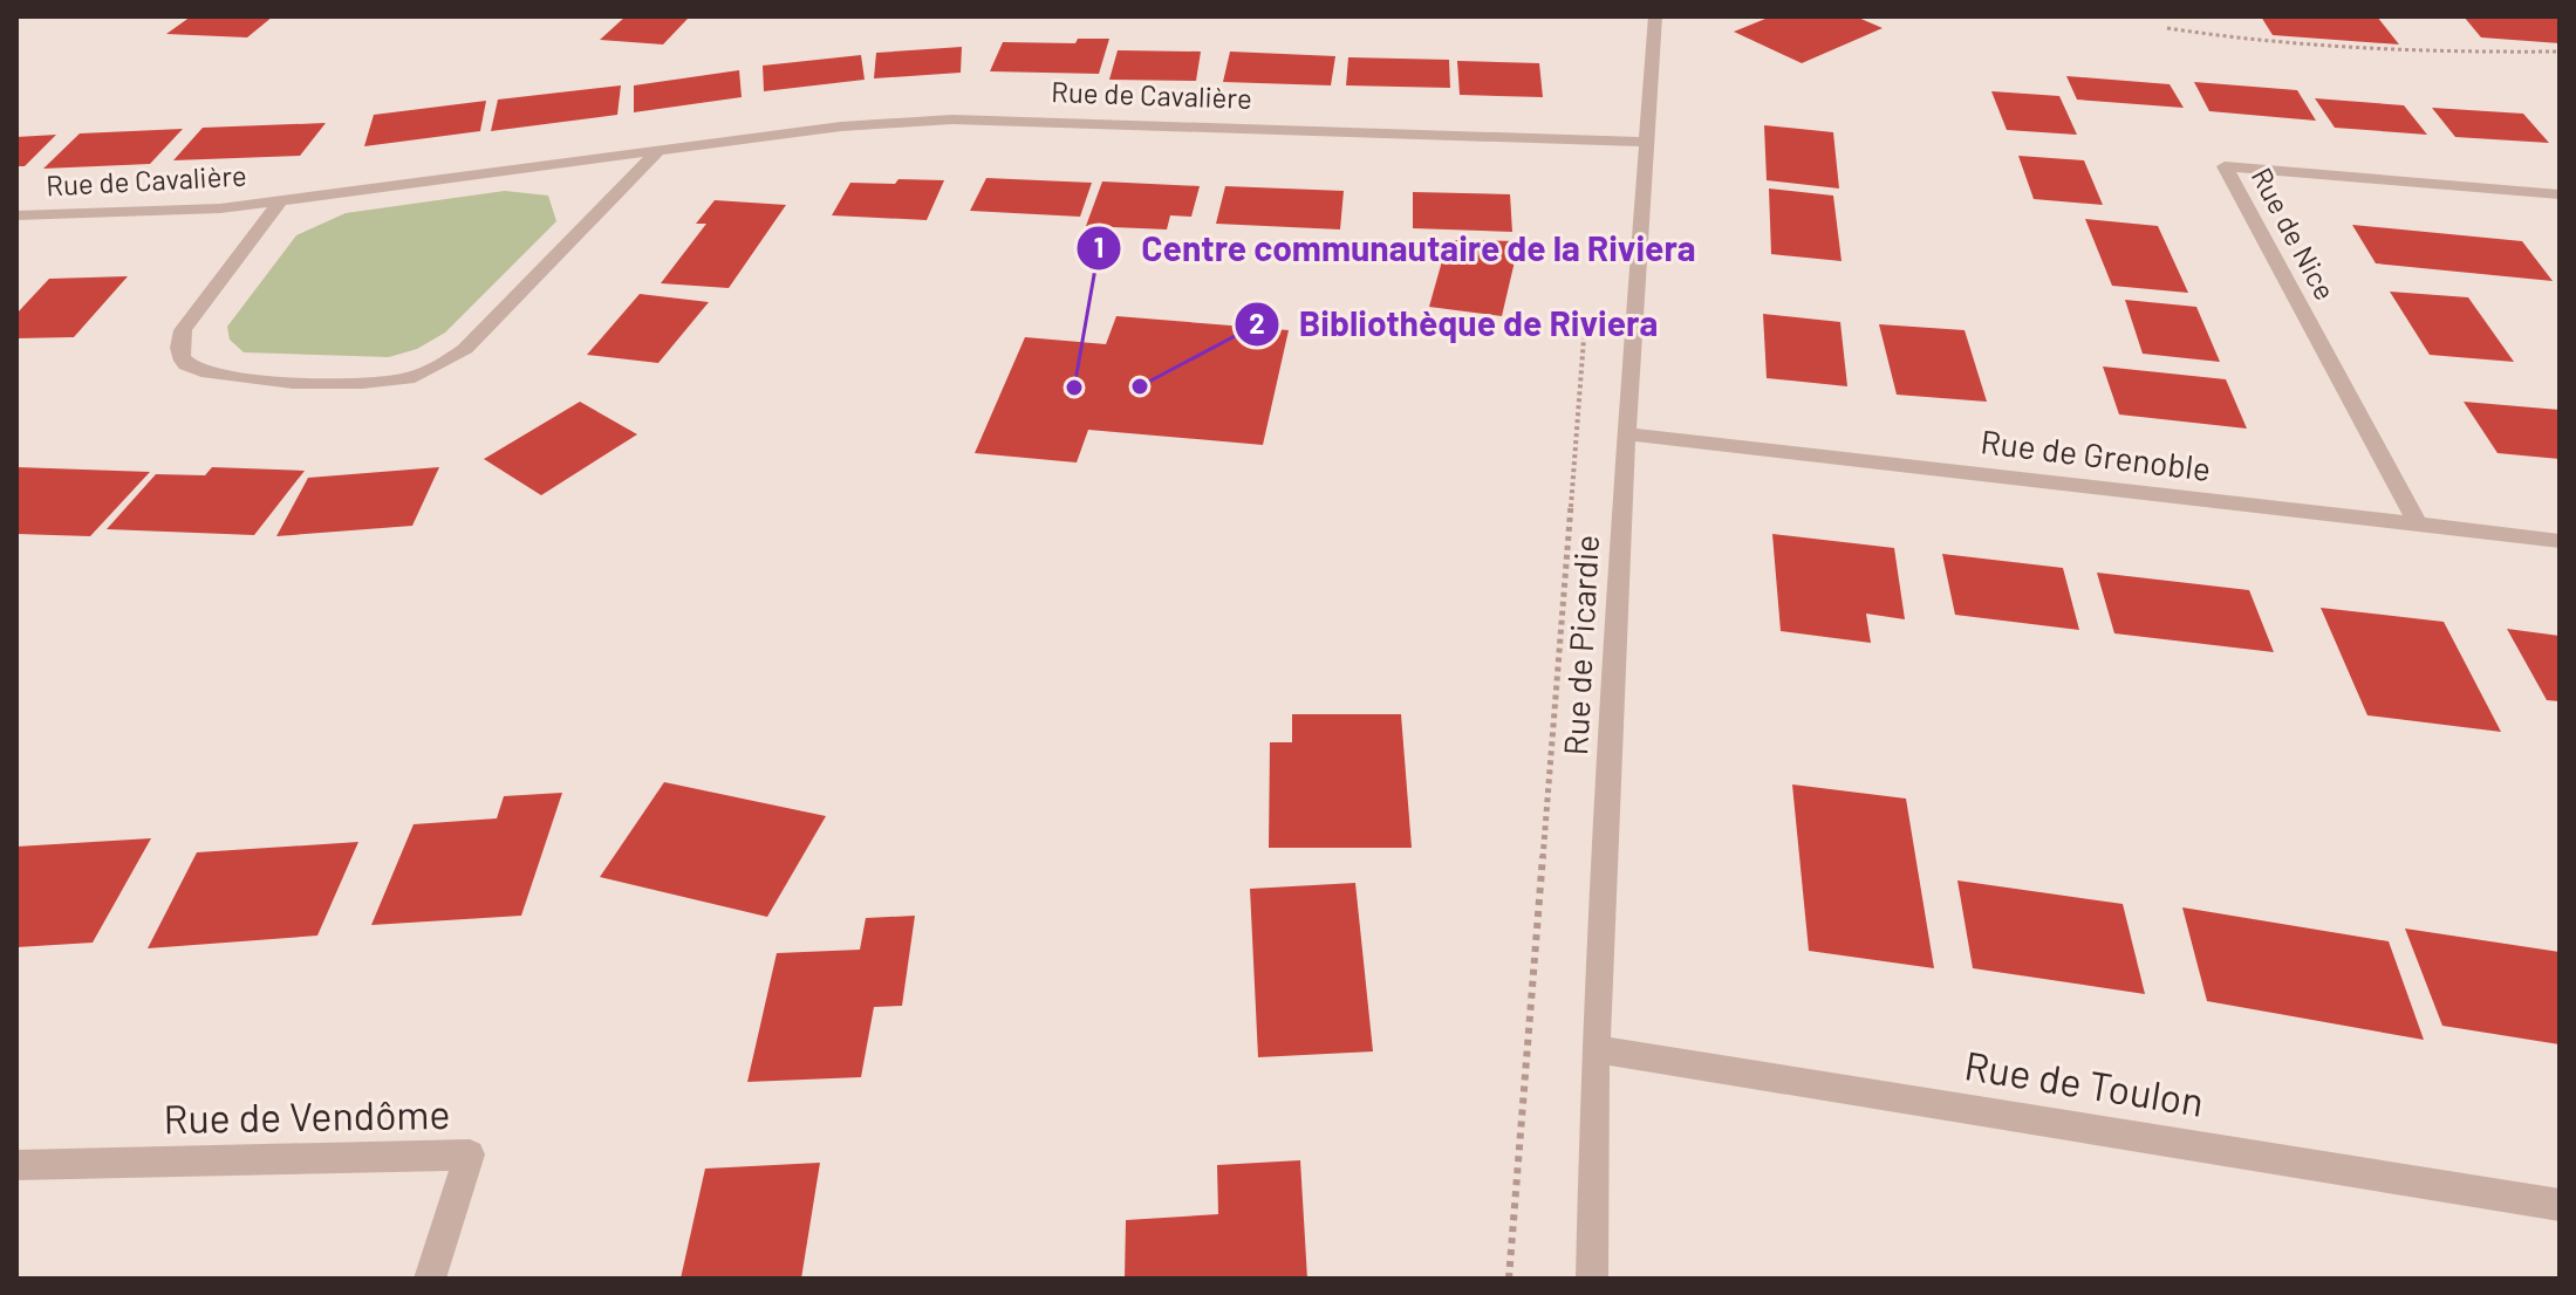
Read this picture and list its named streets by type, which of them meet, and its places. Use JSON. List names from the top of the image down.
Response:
{
  "streets": {
    "street": [
      "Rue de Cavalière",
      "Rue de Nice",
      "Rue de Grenoble",
      "Rue de Picardie",
      "Rue de Toulon",
      "Rue de Vendôme"
    ]
  },
  "crossings": [
    ["Rue de Cavalière", "Rue de Picardie"],
    ["Rue de Nice", "Rue de Grenoble"],
    ["Rue de Grenoble", "Rue de Picardie"],
    ["Rue de Picardie", "Rue de Toulon"]
  ],
  "places": ["Bibliothèque de Riviera", "Centre communautaire de la Riviera"]
}
